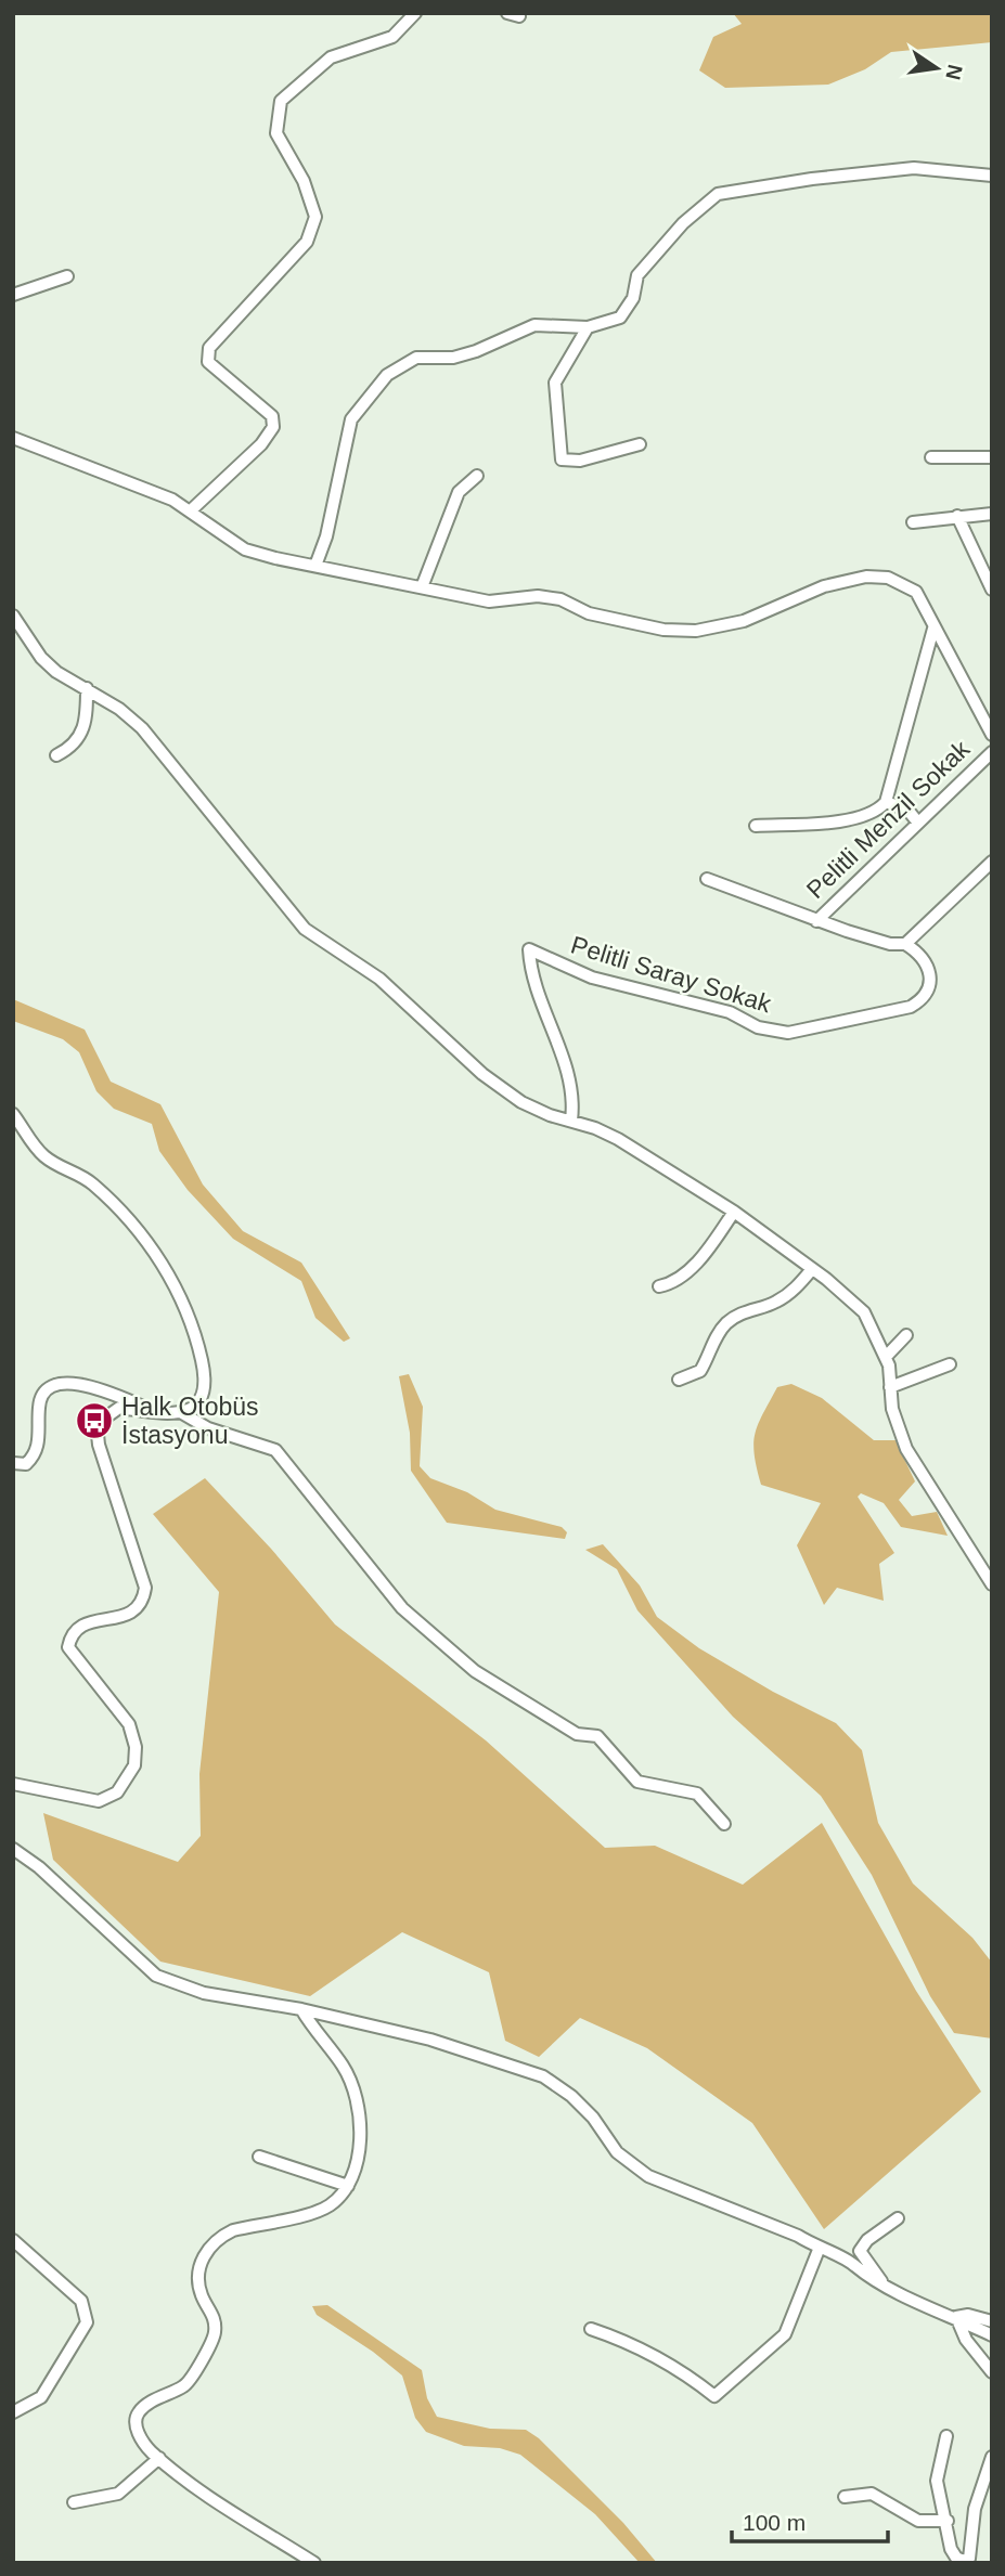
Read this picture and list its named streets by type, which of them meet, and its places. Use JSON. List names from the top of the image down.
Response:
{
  "streets": {
    "street": ["Pelitli Menzil Sokak", "Pelitli Saray Sokak"]
  },
  "places": {
    "bus stop": ["Halk Otobüs İstasyonu"]
  },
  "scale_bar": "100 m",
  "north": "right"
}
